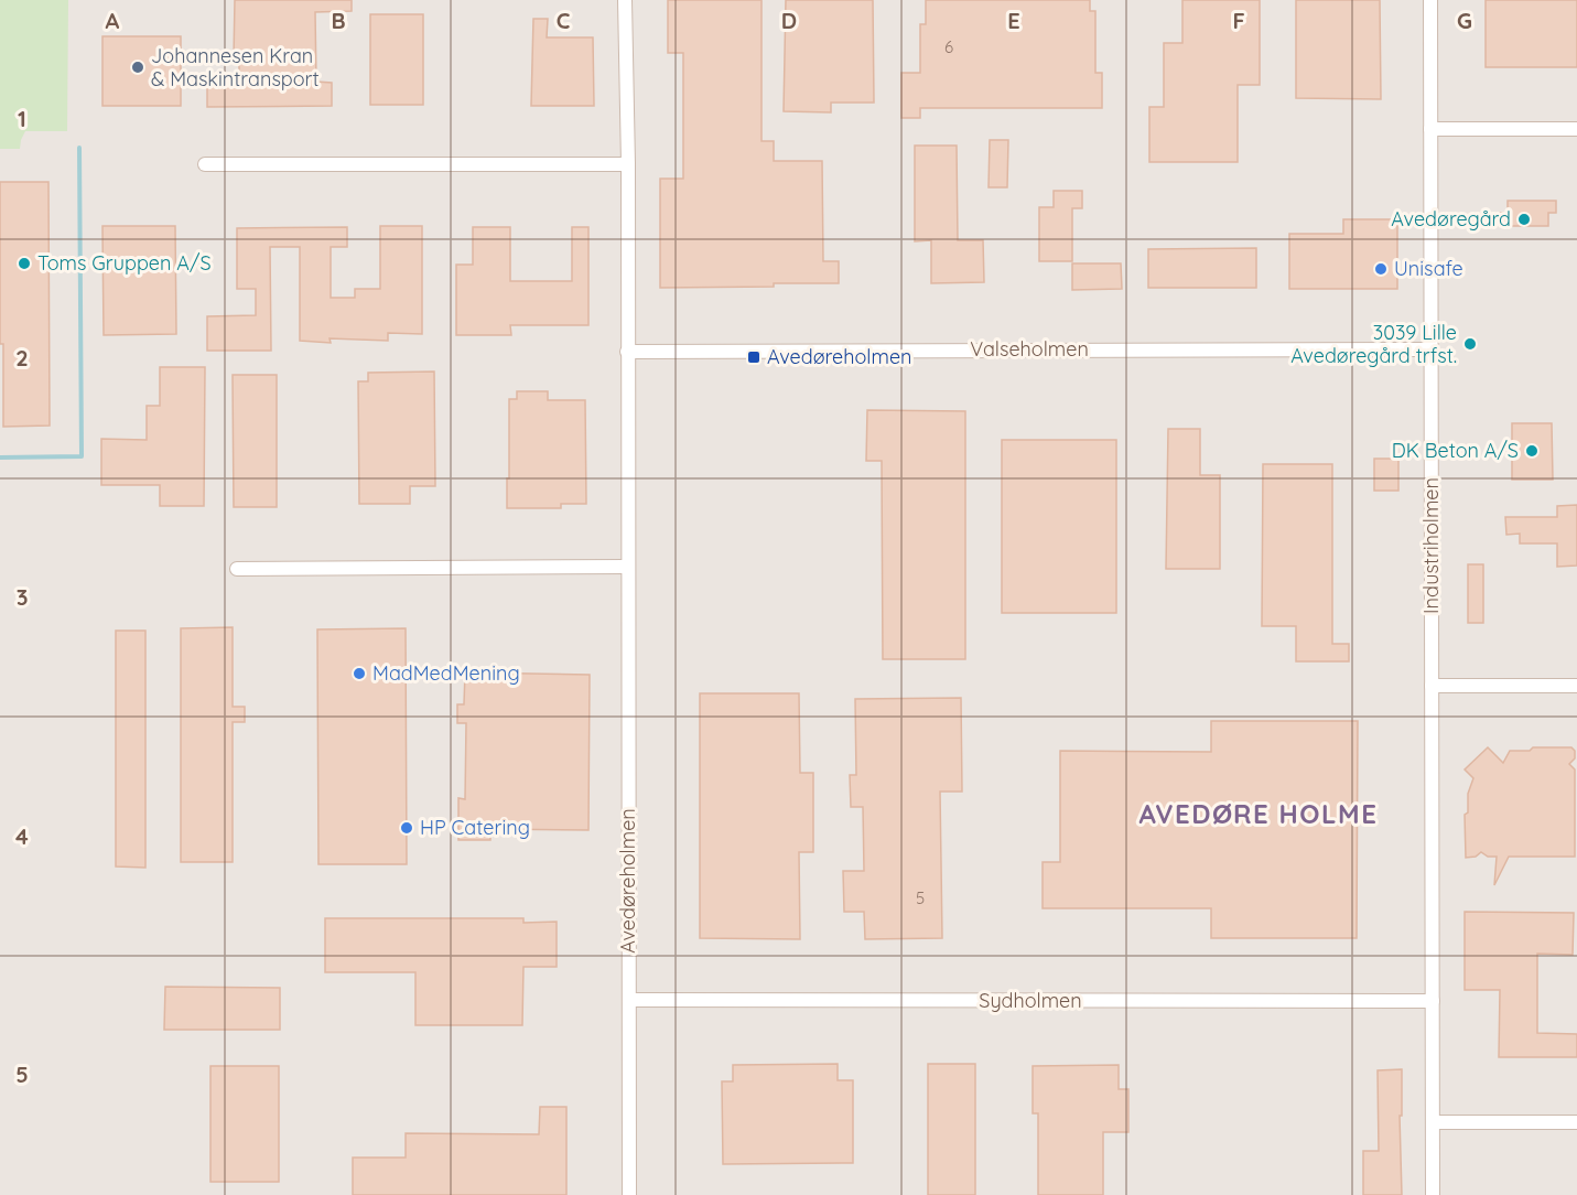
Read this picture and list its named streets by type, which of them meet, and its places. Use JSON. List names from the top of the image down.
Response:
{
  "streets": {
    "street": [
      "Valseholmen",
      "Industriholmen",
      "Avedøreholmen",
      "Sydholmen"
    ]
  },
  "crossings": [
    ["Valseholmen", "Industriholmen"],
    ["Valseholmen", "Avedøreholmen"],
    ["Industriholmen", "Sydholmen"],
    ["Avedøreholmen", "Sydholmen"]
  ],
  "districts": ["AVEDØRE HOLME"],
  "places": {
    "other": [
      "Johannesen Kran & Maskintransport",
      "Avedøregård",
      "Toms Gruppen A/S",
      "Unisafe",
      "3039 Lille Avedøregård trfst.",
      "DK Beton A/S",
      "MadMedMening",
      "HP Catering"
    ],
    "transit": ["Avedøreholmen"]
  },
  "house_numbers": ["6", "5"],
  "grid": {
    "columns": [
      "A",
      "B",
      "C",
      "D",
      "E",
      "F",
      "G"
    ],
    "rows": [
      "1",
      "2",
      "3",
      "4",
      "5"
    ]
  }
}
